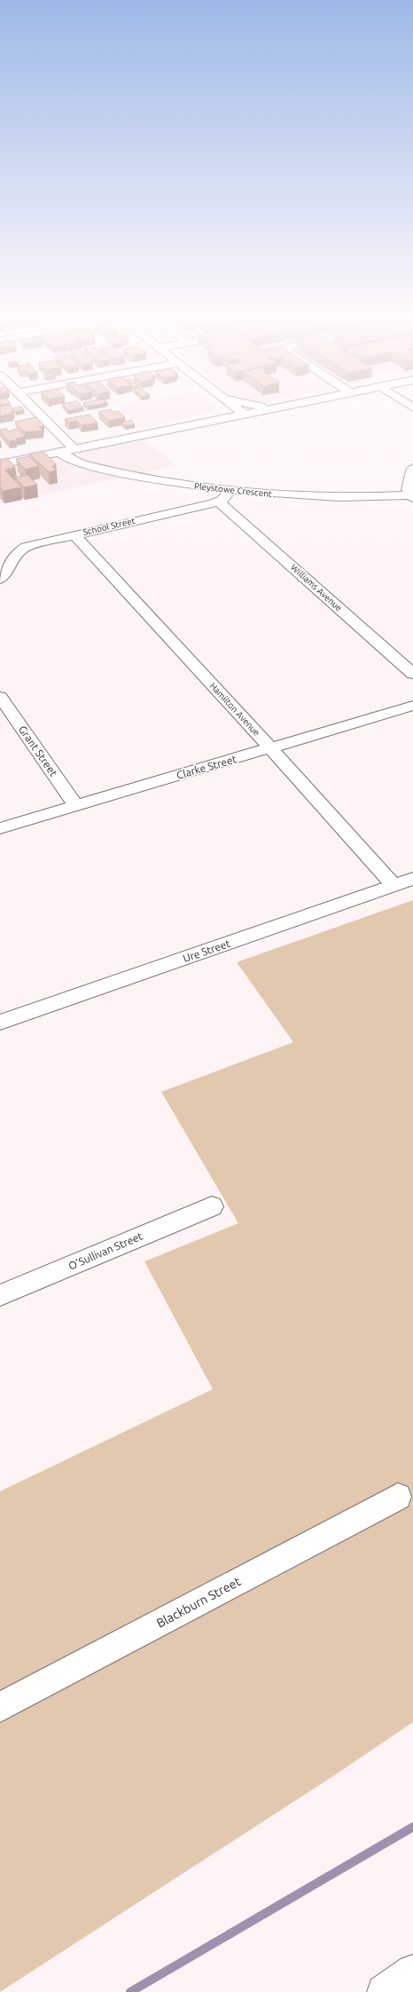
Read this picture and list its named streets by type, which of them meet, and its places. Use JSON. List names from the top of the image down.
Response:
{
  "streets": {
    "main road": [
      "Pleystowe Crescent",
      "School Street",
      "Williams Avenue",
      "Hamilton Avenue",
      "Grant Street",
      "Clarke Street",
      "Ure Street",
      "O'Sullivan Street",
      "Blackburn Street"
    ]
  },
  "crossings": [
    ["School Street", "Williams Avenue"],
    ["School Street", "Hamilton Avenue"],
    ["Hamilton Avenue", "Clarke Street"],
    ["Hamilton Avenue", "Ure Street"],
    ["Grant Street", "Clarke Street"]
  ]
}
